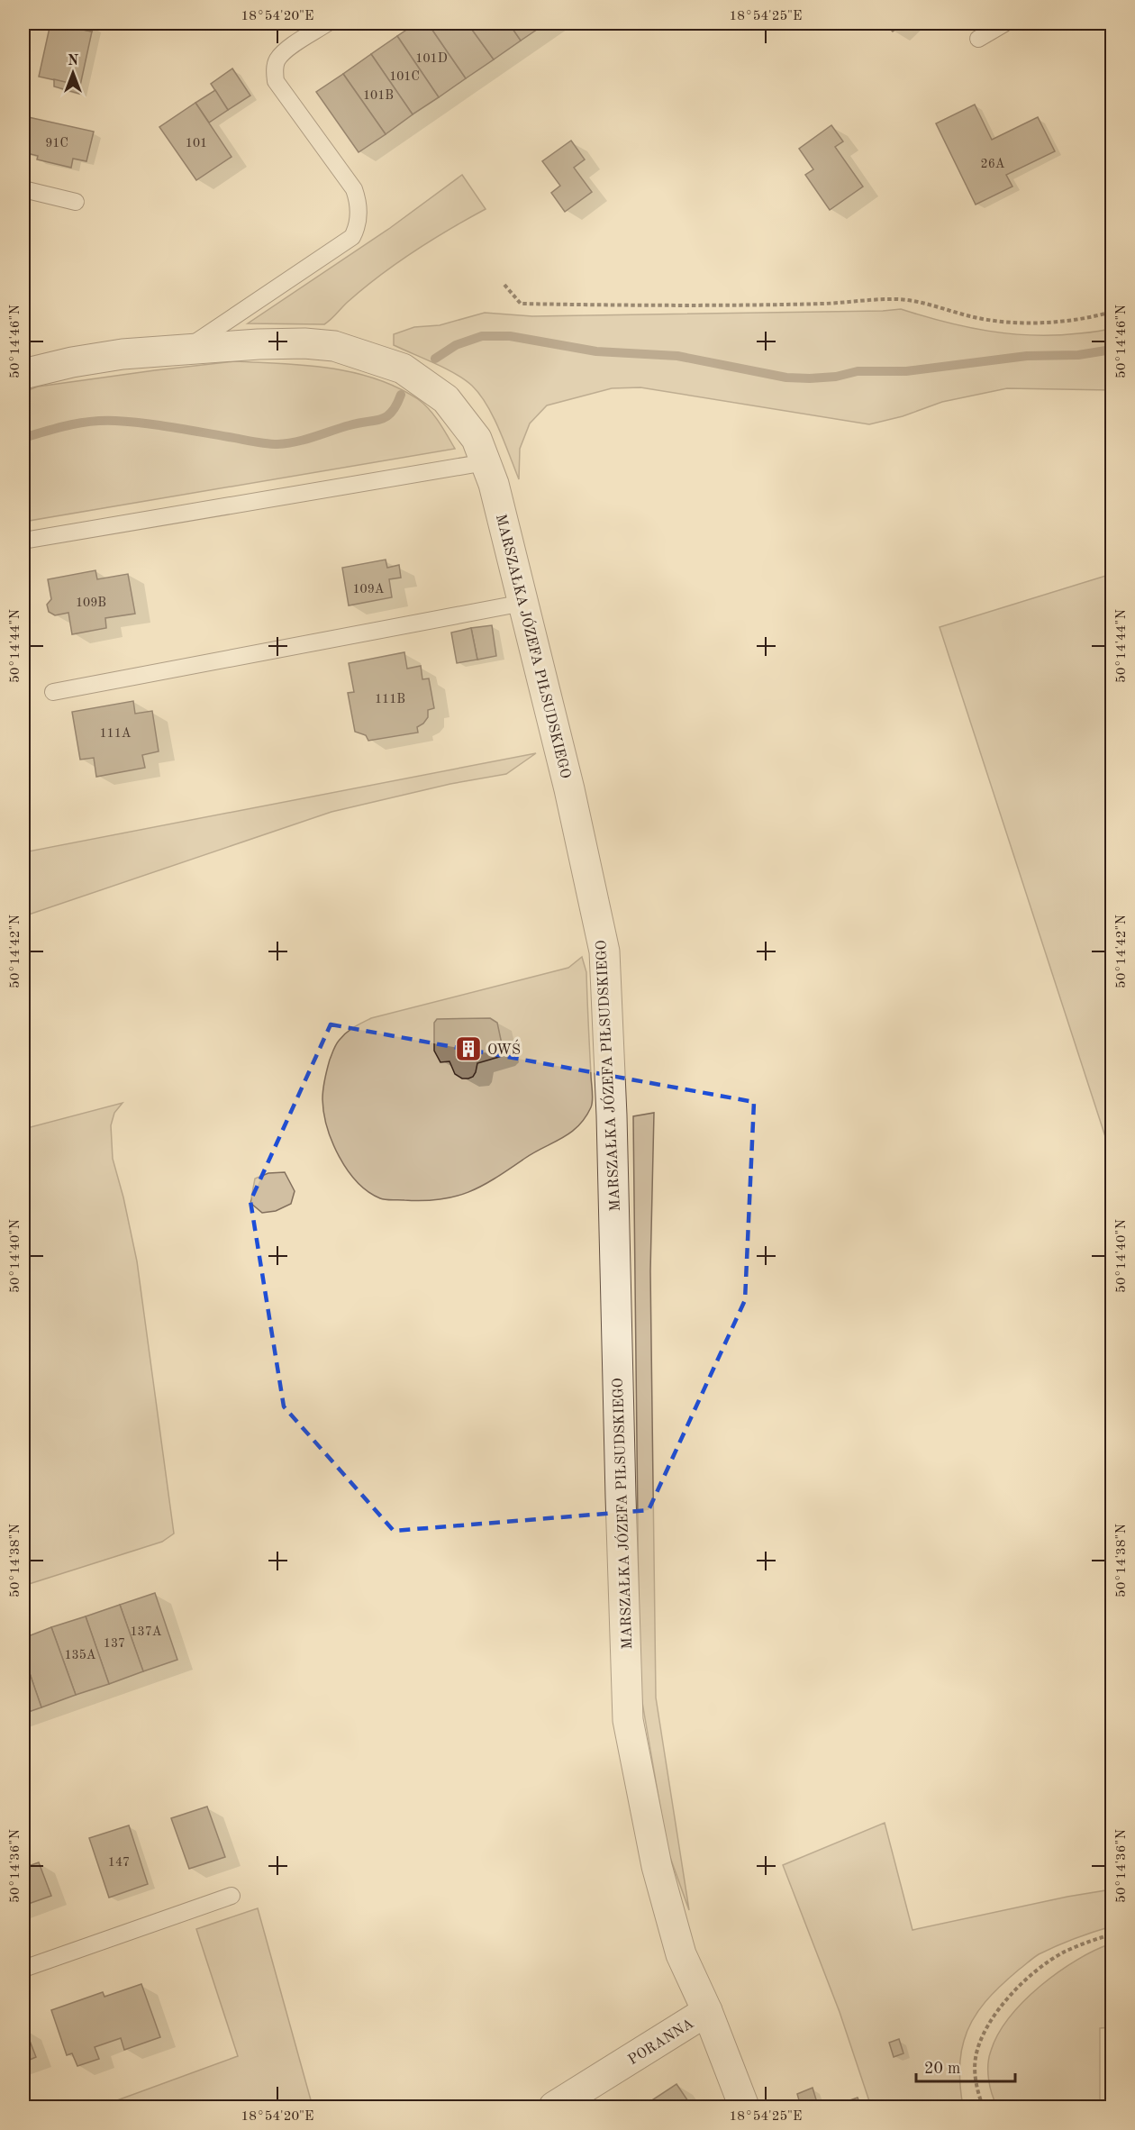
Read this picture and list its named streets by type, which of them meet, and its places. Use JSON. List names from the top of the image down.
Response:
{
  "streets": {
    "street": ["MARSZAŁKA JÓZEFA PIŁSUDSKIEGO", "PORANNA"]
  },
  "crossings": [
    ["MARSZAŁKA JÓZEFA PIŁSUDSKIEGO", "PORANNA"]
  ],
  "places": {
    "building": ["OWŚ"]
  },
  "house_numbers": [
    "101D",
    "101C",
    "101B",
    "91C",
    "101",
    "26A",
    "109A",
    "109B",
    "111B",
    "111A",
    "137A",
    "137",
    "135A",
    "147"
  ],
  "scale_bar": "20 m",
  "north": "top",
  "coordinates": [
    "18°54'20\"E",
    "18°54'25\"E",
    "50°14'46\"N",
    "50°14'44\"N",
    "50°14'42\"N",
    "50°14'40\"N",
    "50°14'38\"N",
    "50°14'36\"N"
  ]
}
